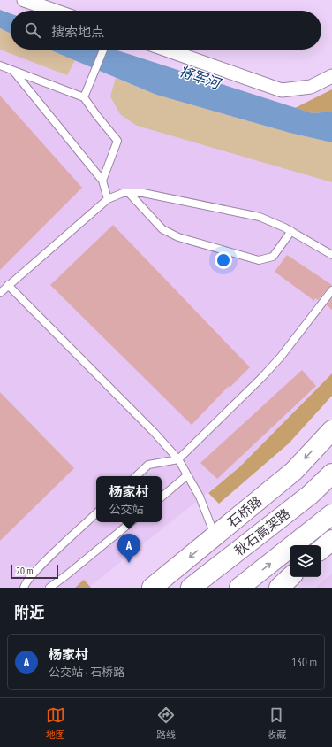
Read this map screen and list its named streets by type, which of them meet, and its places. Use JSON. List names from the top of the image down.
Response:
{
  "streets": {
    "main road": ["石桥路", "秋石高架路"]
  },
  "water": ["将军河"],
  "scale_bar": "20 m",
  "page": {
    "search": "搜索地点",
    "popup": ["杨家村", "公交站"],
    "pins": "A",
    "scale": "20 m",
    "heading": "附近",
    "list": [
      {
        "mark": "A",
        "name": "杨家村",
        "note": "公交站 · 石桥路",
        "value": "130 m"
      }
    ],
    "nav": ["地图", "路线", "收藏"]
  }
}
